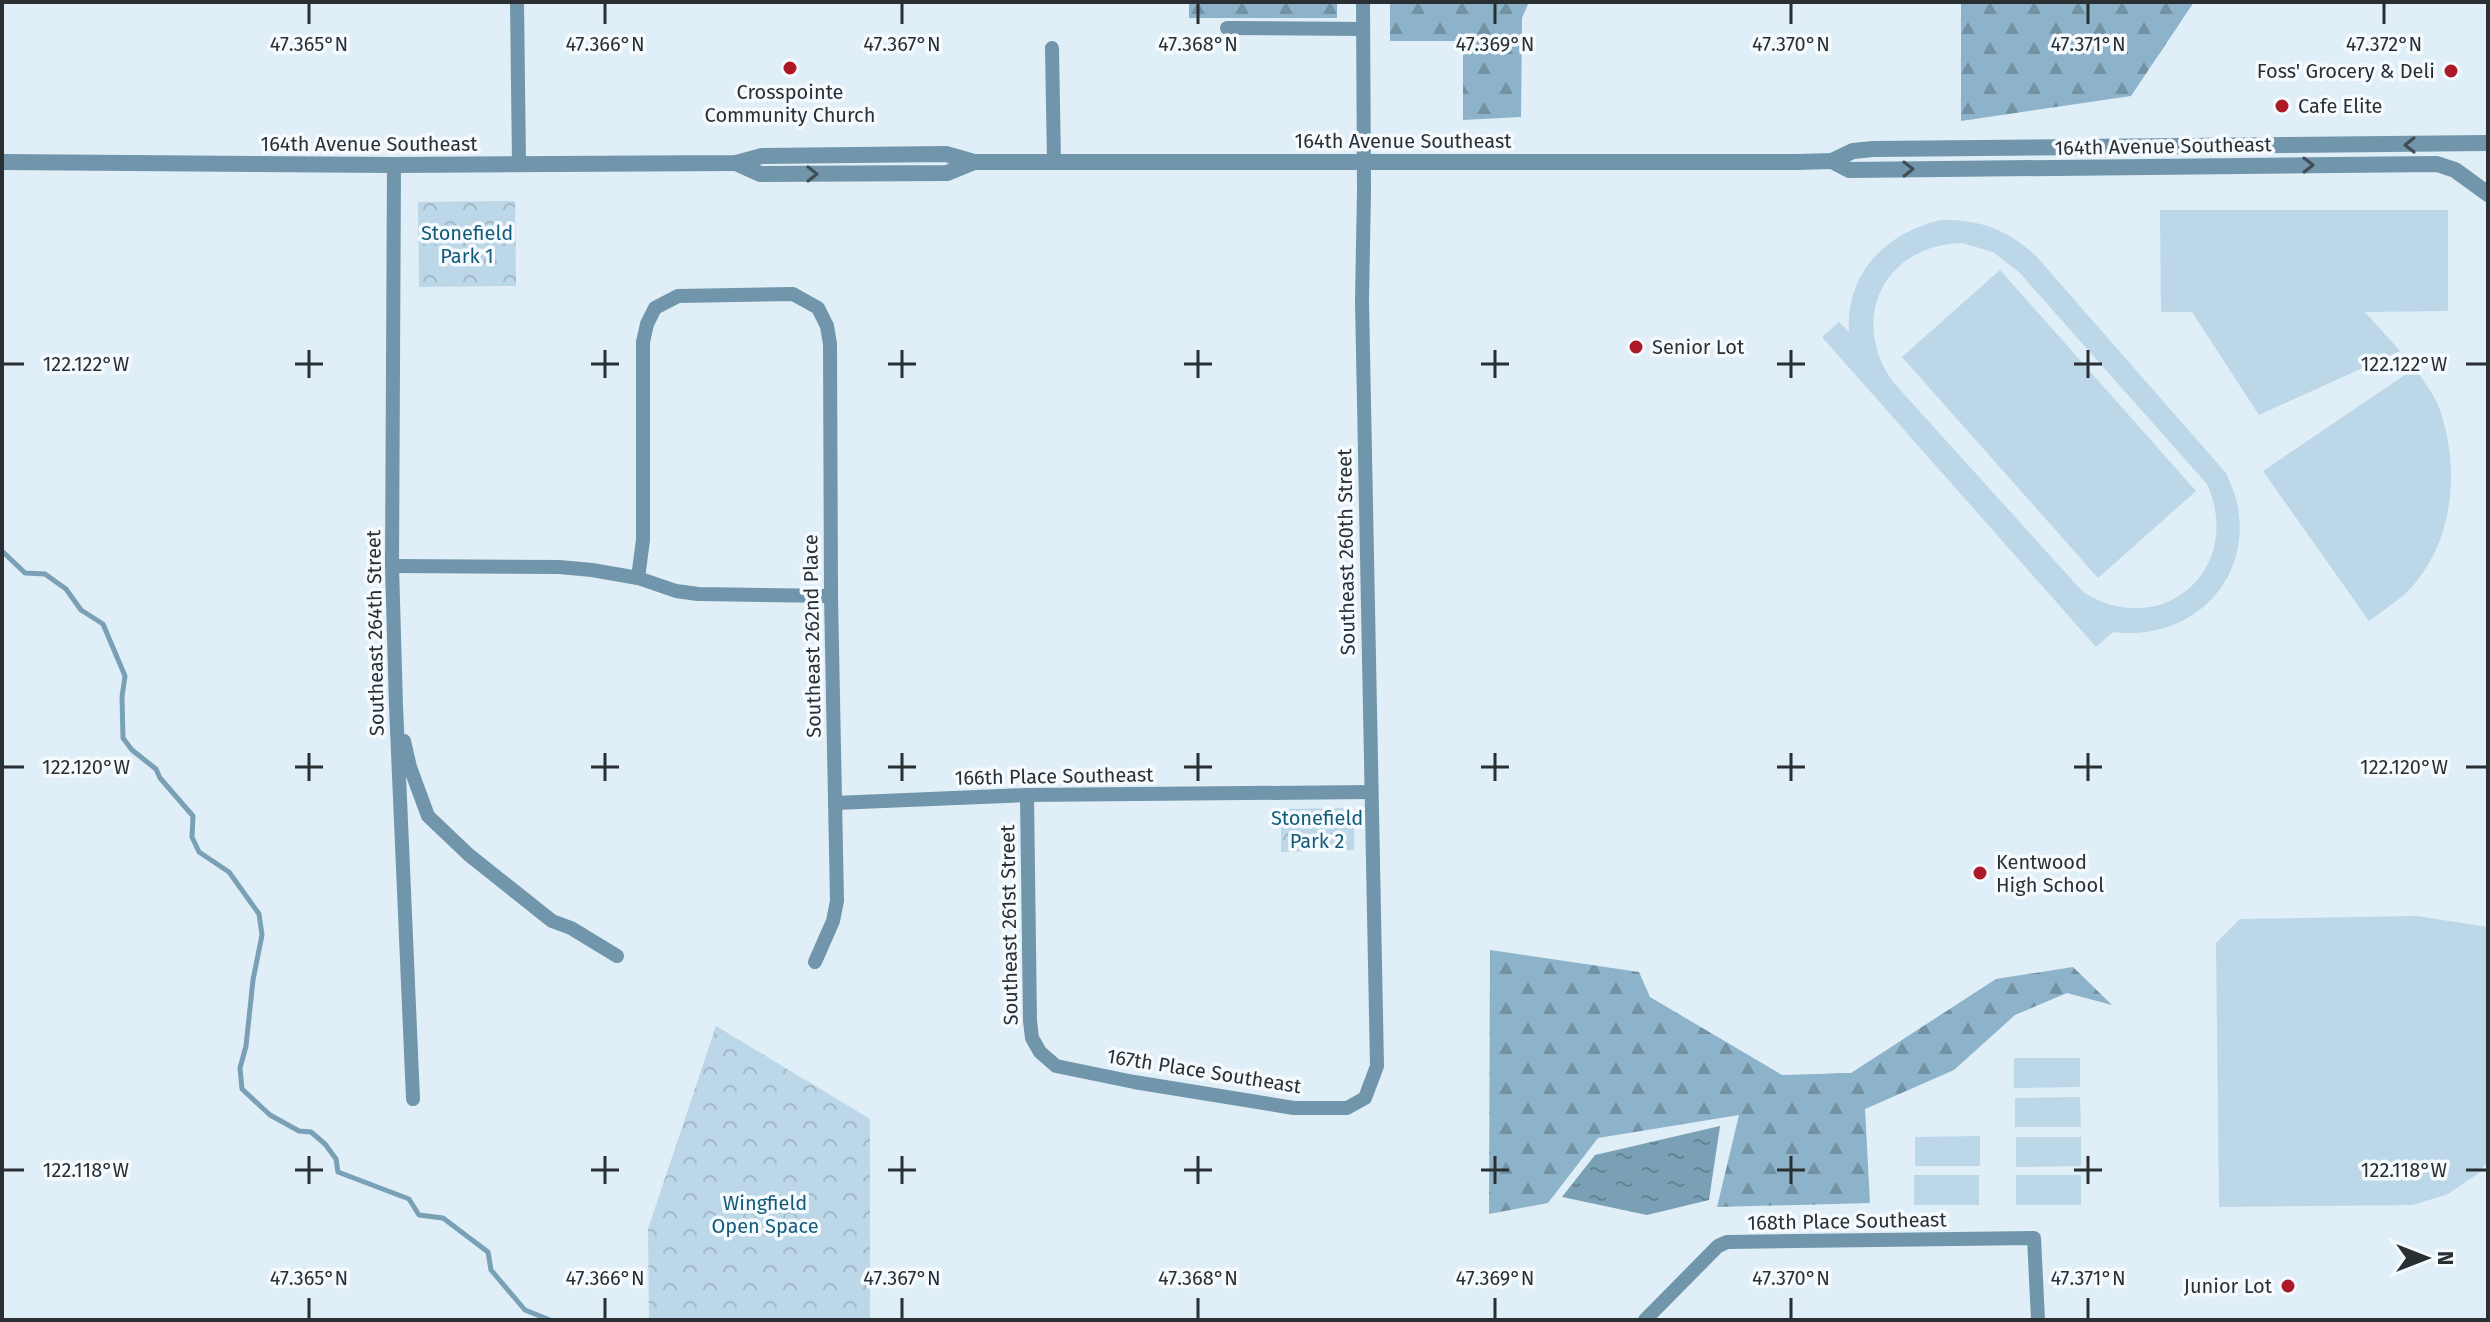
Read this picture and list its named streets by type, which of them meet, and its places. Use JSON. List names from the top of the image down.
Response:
{
  "streets": {
    "street": [
      "164th Avenue Southeast",
      "Southeast 260th Street",
      "Southeast 264th Street",
      "Southeast 262nd Place",
      "166th Place Southeast",
      "Southeast 261st Street",
      "167th Place Southeast",
      "168th Place Southeast"
    ]
  },
  "crossings": [
    ["164th Avenue Southeast", "Southeast 260th Street"],
    ["164th Avenue Southeast", "Southeast 264th Street"],
    ["Southeast 260th Street", "166th Place Southeast"],
    ["Southeast 260th Street", "167th Place Southeast"],
    ["Southeast 262nd Place", "166th Place Southeast"],
    ["166th Place Southeast", "Southeast 261st Street"],
    ["Southeast 261st Street", "167th Place Southeast"]
  ],
  "parks": ["Stonefield Park 1", "Stonefield Park 2", "Wingfield Open Space"],
  "places": [
    "Crosspointe Community Church",
    "Foss' Grocery & Deli",
    "Cafe Elite",
    "Senior Lot",
    "Kentwood High School",
    "Junior Lot"
  ],
  "north": "right",
  "coordinates": [
    "47.365°N",
    "47.366°N",
    "47.367°N",
    "47.368°N",
    "47.369°N",
    "47.370°N",
    "47.371°N",
    "47.372°N",
    "122.122°W",
    "122.120°W",
    "122.118°W"
  ]
}
